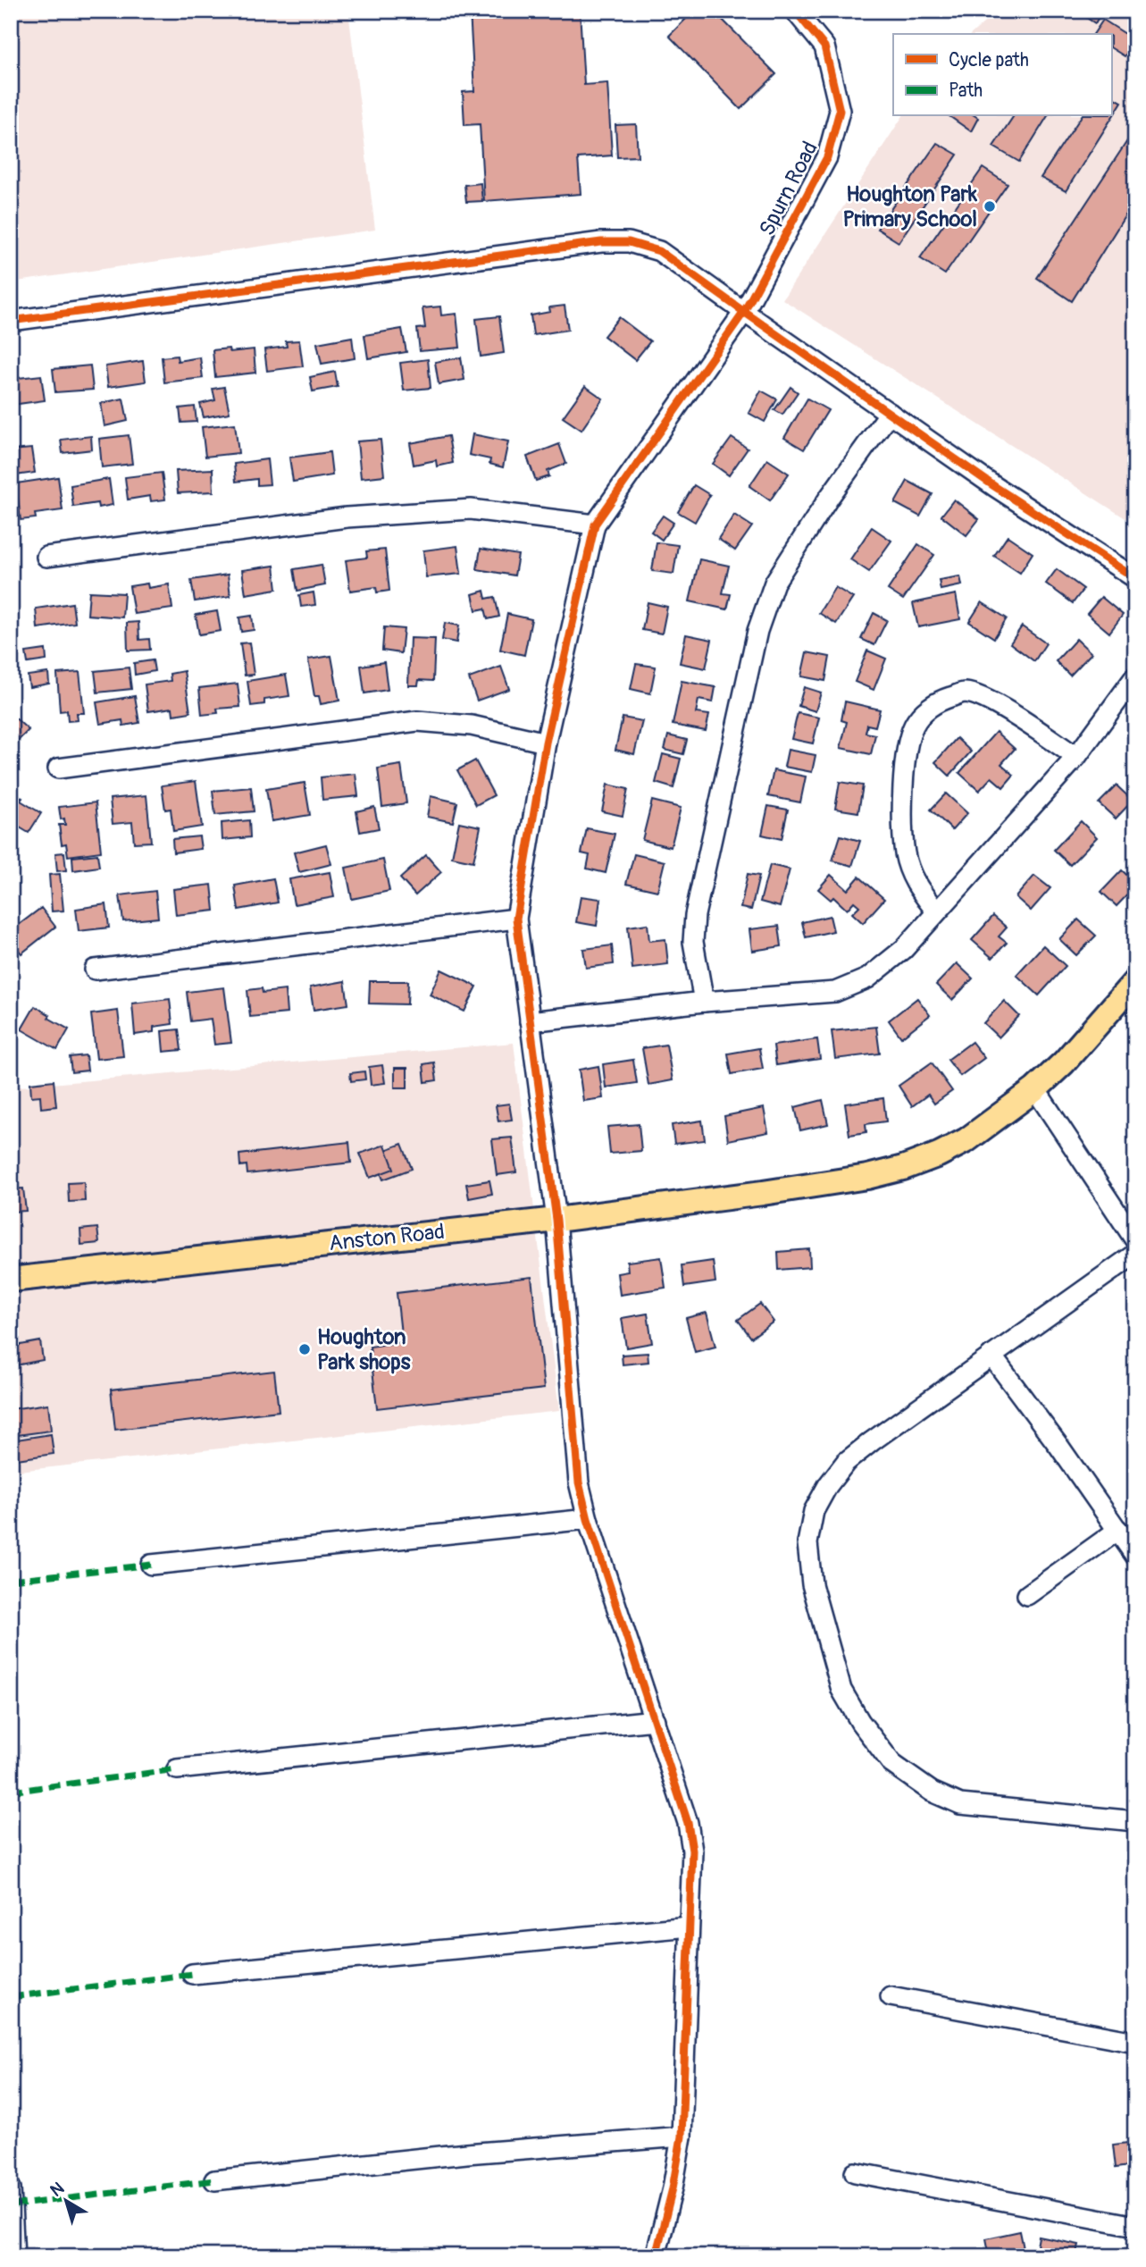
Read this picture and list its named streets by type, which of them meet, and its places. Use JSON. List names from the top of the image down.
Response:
{
  "streets": {
    "main road": ["Anston Road"],
    "street": ["Spurn Road"]
  },
  "places": ["Houghton Park Primary School", "Houghton Park shops"],
  "legend": ["Cycle path", "Path"],
  "north": "top left"
}
